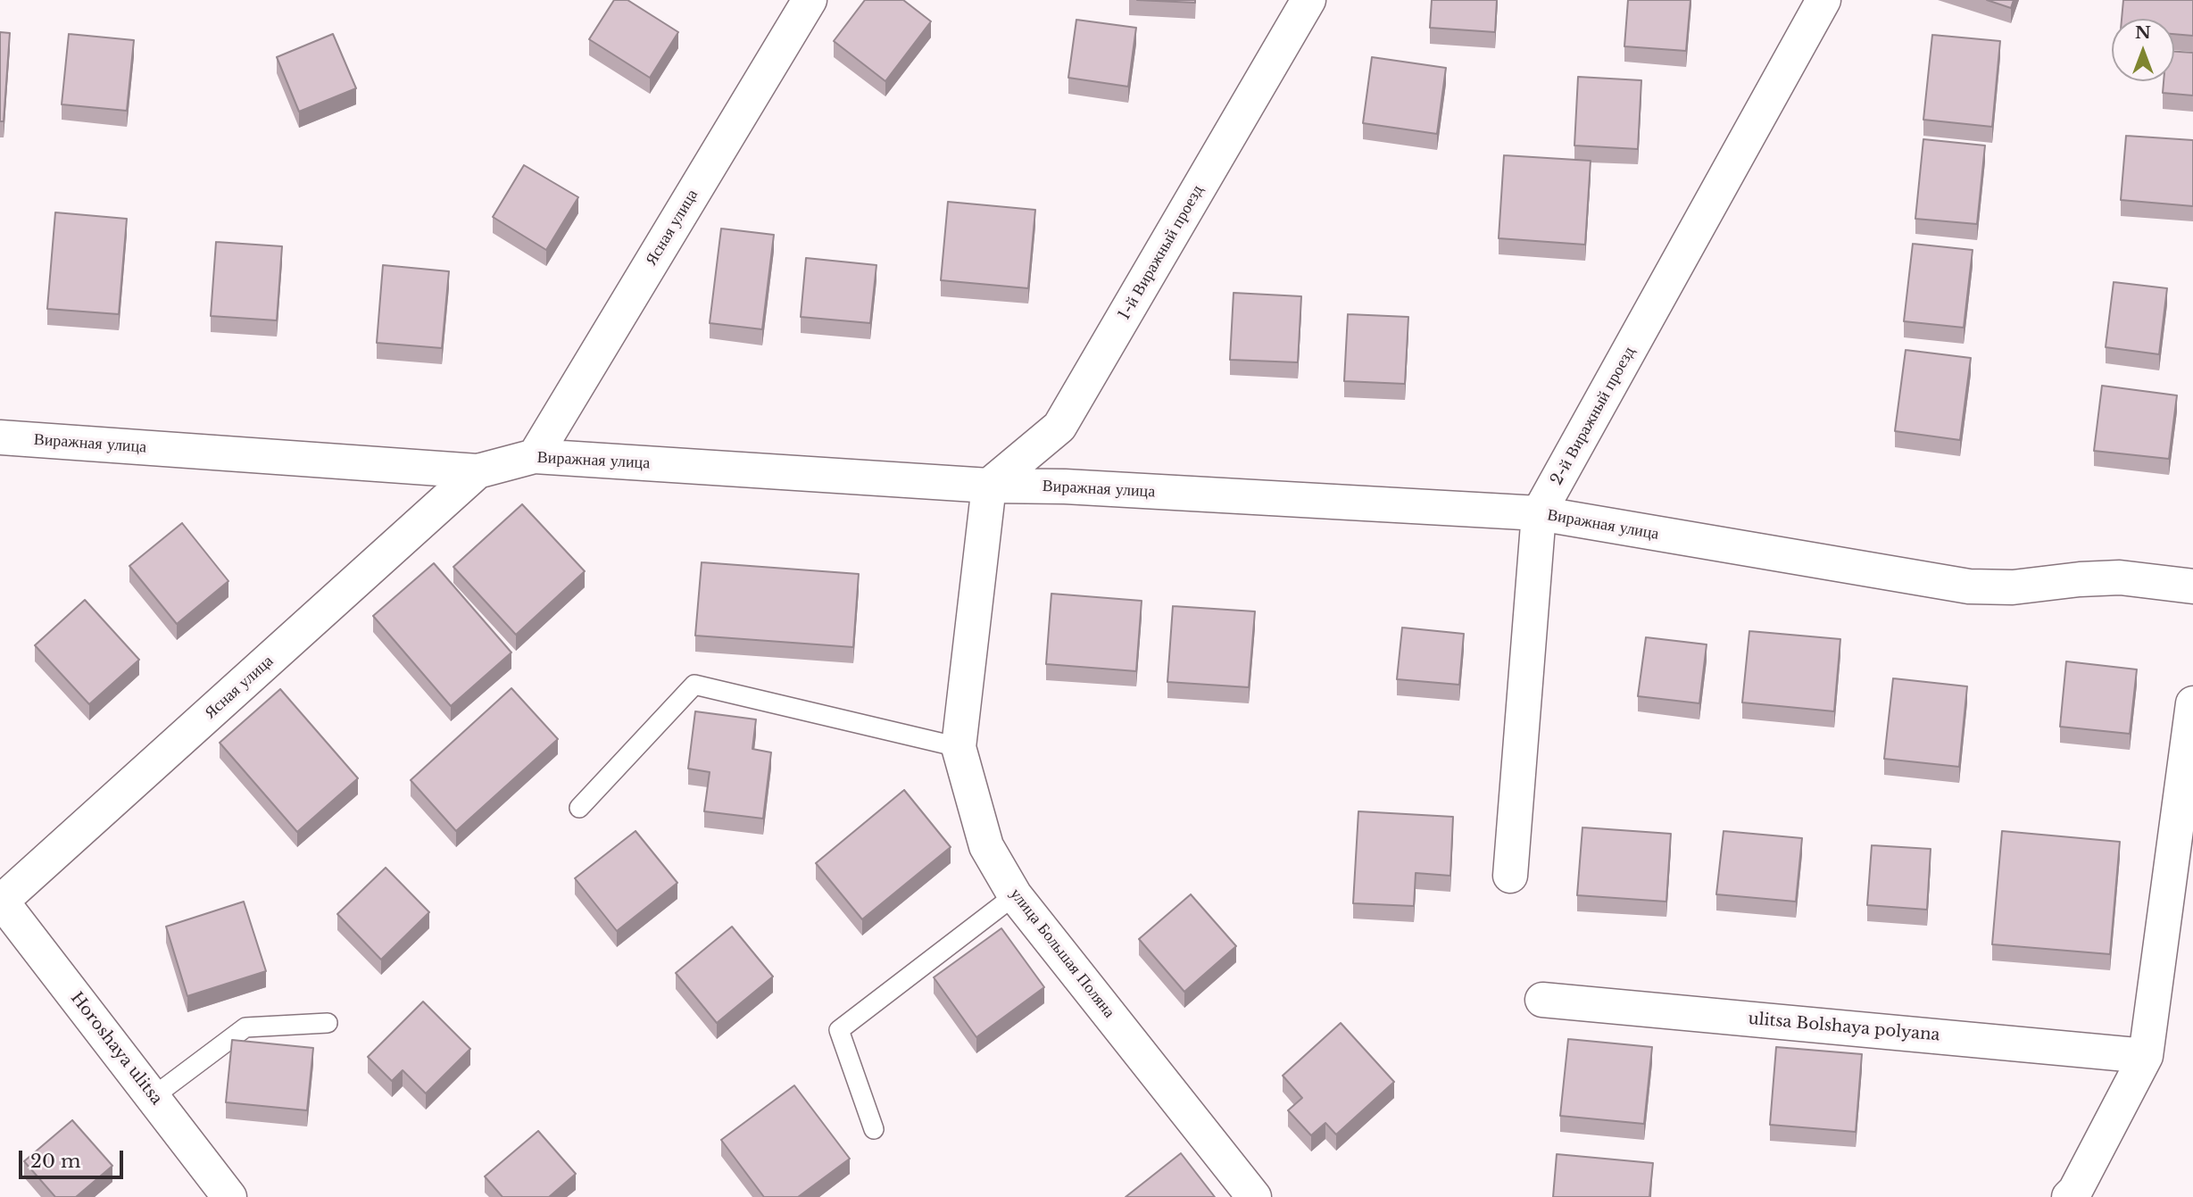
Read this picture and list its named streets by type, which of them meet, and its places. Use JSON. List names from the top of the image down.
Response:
{
  "streets": {
    "street": [
      "Ясная улица",
      "1-й Виражный проезд",
      "2-й Виражный проезд",
      "Виражная улица",
      "улица Большая Поляна",
      "ulitsa Bolshaya polyana",
      "Horoshaya ulitsa"
    ]
  },
  "crossings": [
    ["Ясная улица", "Виражная улица"],
    ["Ясная улица", "Horoshaya ulitsa"],
    ["1-й Виражный проезд", "Виражная улица"],
    ["1-й Виражный проезд", "улица Большая Поляна"],
    ["2-й Виражный проезд", "Виражная улица"],
    ["Виражная улица", "улица Большая Поляна"]
  ],
  "scale_bar": "20 m",
  "north": "top"
}
